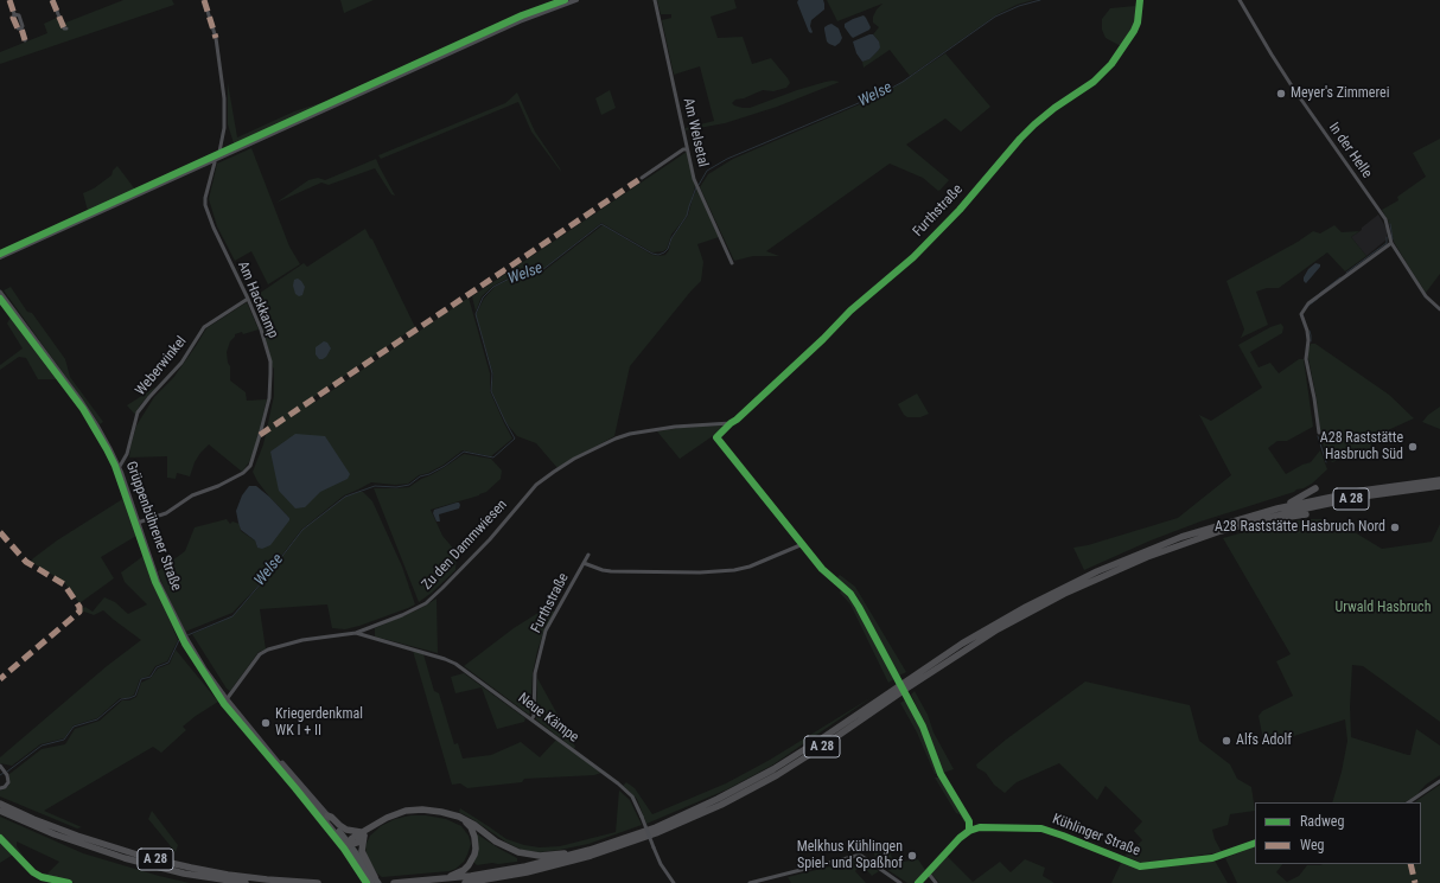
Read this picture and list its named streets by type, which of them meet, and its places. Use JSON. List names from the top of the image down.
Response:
{
  "streets": {
    "highway": ["A 28"],
    "main road": ["Grüppenbührener Straße"],
    "street": [
      "Am Welsetal",
      "In der Helle",
      "Furthstraße",
      "Am Hackkamp",
      "Weberwinkel",
      "Zu den Dammwiesen",
      "Neue Kämpe",
      "Kühlinger Straße"
    ]
  },
  "crossings": [
    ["Furthstraße", "Zu den Dammwiesen"],
    ["Furthstraße", "Neue Kämpe"],
    ["Am Hackkamp", "Weberwinkel"],
    ["Am Hackkamp", "Grüppenbührener Straße"],
    ["Weberwinkel", "Grüppenbührener Straße"],
    ["Grüppenbührener Straße", "Zu den Dammwiesen"],
    ["Zu den Dammwiesen", "Neue Kämpe"]
  ],
  "water": ["Welse"],
  "parks": ["Urwald Hasbruch"],
  "places": [
    "Meyer's Zimmerei",
    "A28 Raststätte Hasbruch Süd",
    "A28 Raststätte Hasbruch Nord",
    "Kriegerdenkmal WK I + II",
    "Alfs Adolf",
    "Melkhus Kühlingen Spiel- und Spaßhof"
  ],
  "legend": ["Radweg", "Weg"]
}
